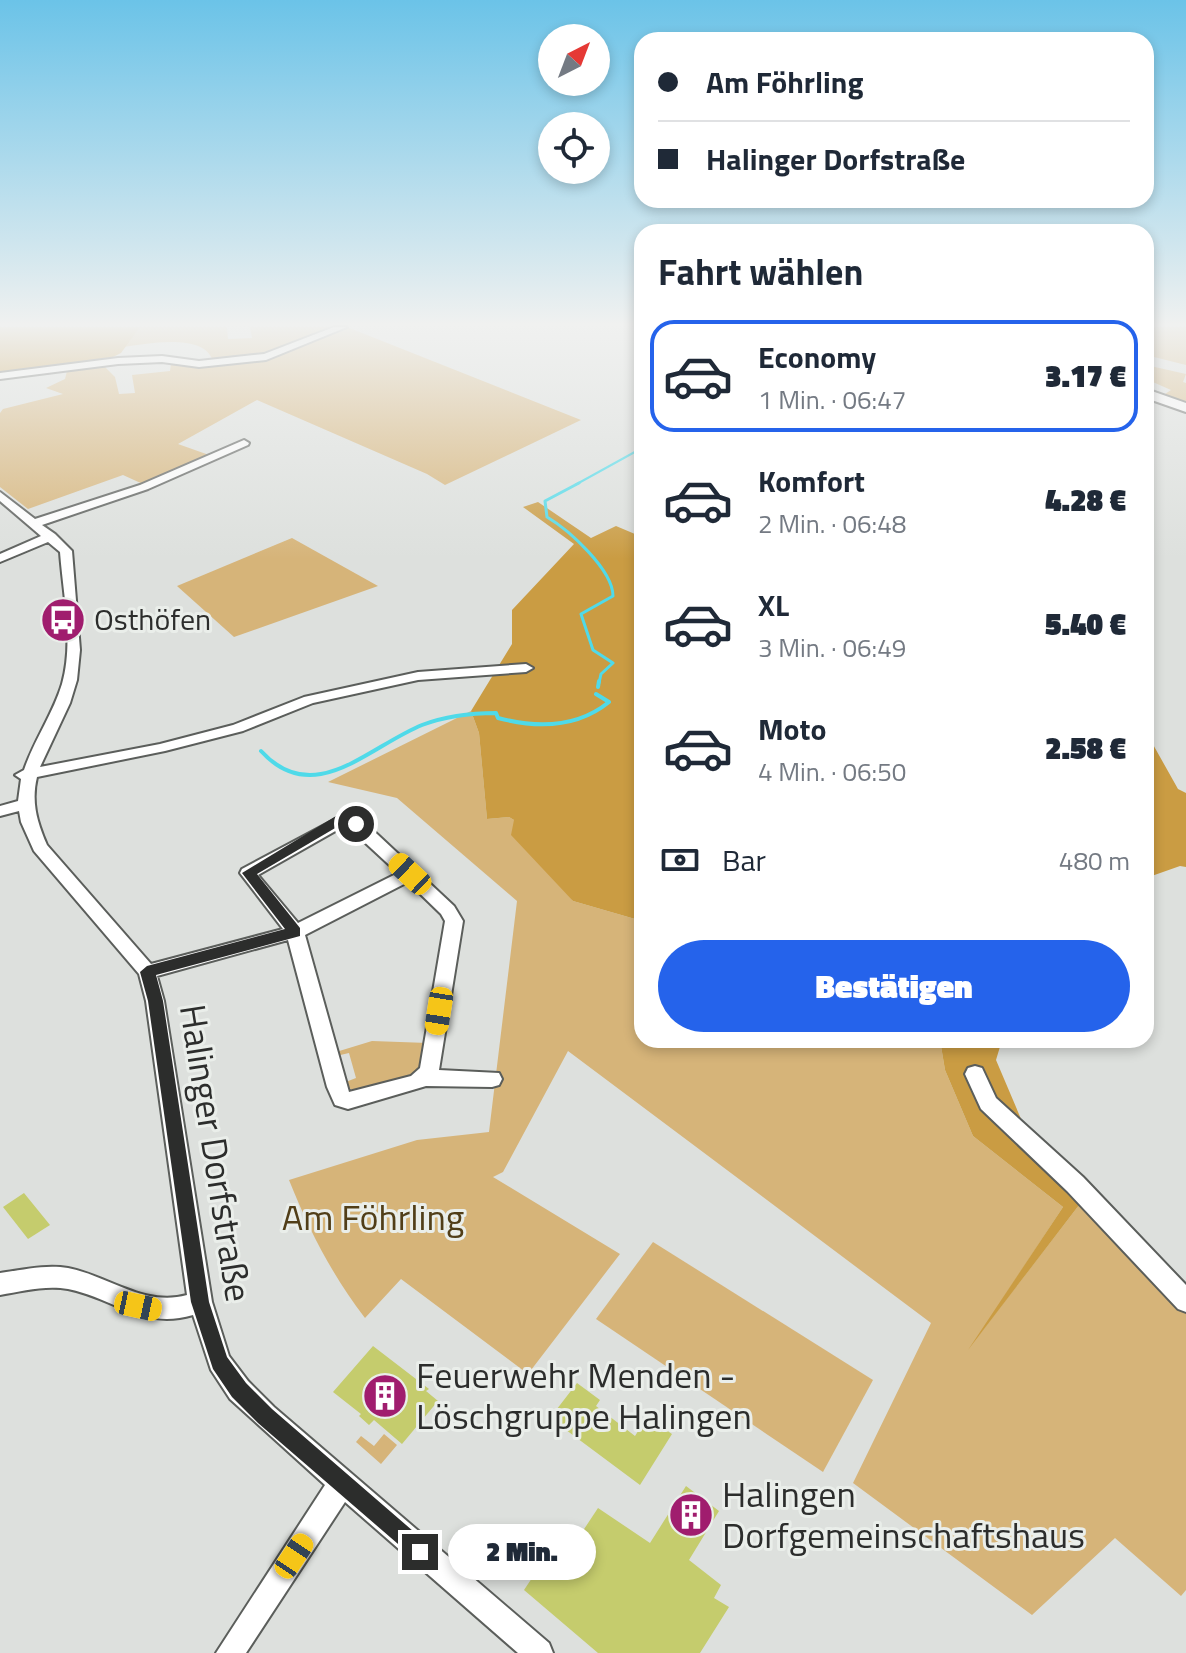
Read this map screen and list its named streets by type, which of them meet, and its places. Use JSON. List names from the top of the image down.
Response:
{
  "streets": {
    "street": ["Halinger Dorfstraße"]
  },
  "parks": ["Am Föhrling"],
  "places": {
    "bus stop": ["Osthöfen"],
    "building": ["Feuerwehr Menden - Löschgruppe Halingen", "Halingen Dorfgemeinschaftshaus"]
  },
  "north": "top right",
  "page": {
    "banner": ["Am Föhrling", "Halinger Dorfstraße"],
    "heading": "Fahrt wählen",
    "list": [
      {
        "name": "Economy",
        "note": "1 Min. · 06:47",
        "value": "3.17 €"
      },
      {
        "name": "Komfort",
        "note": "2 Min. · 06:48",
        "value": "4.28 €"
      },
      {
        "name": "XL",
        "note": "3 Min. · 06:49",
        "value": "5.40 €"
      },
      {
        "name": "Moto",
        "note": "4 Min. · 06:50",
        "value": "2.58 €"
      }
    ],
    "pay": ["Bar", "480 m"],
    "buttons": "Bestätigen",
    "bubble": "2 Min."
  }
}
